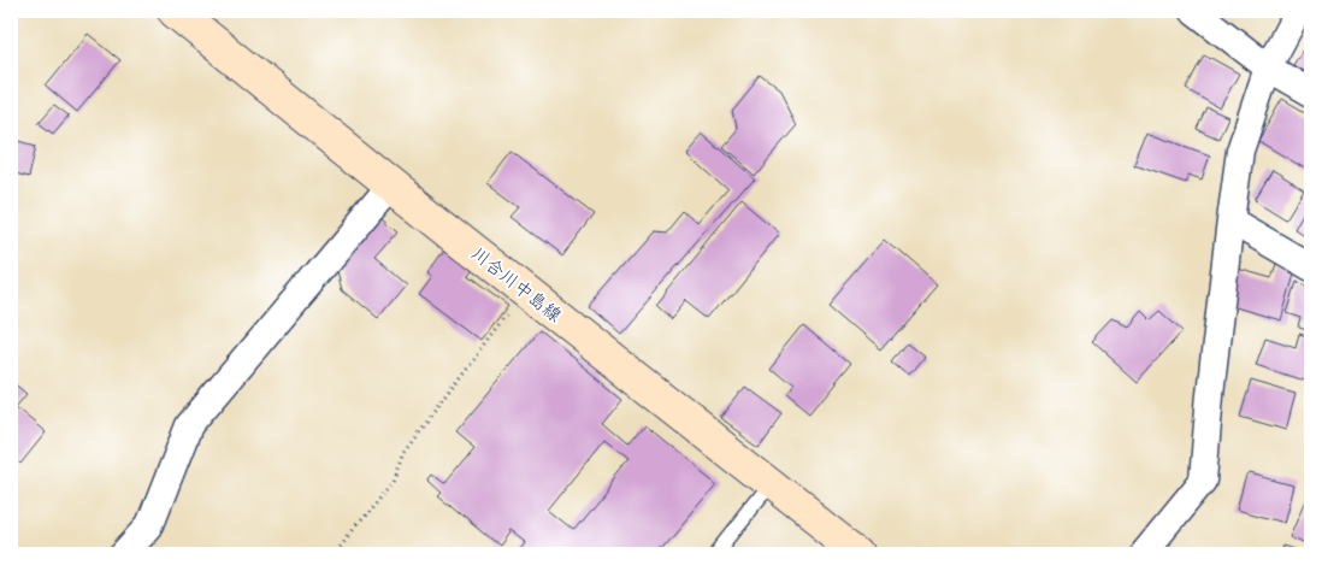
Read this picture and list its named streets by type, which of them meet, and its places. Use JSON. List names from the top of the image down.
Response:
{
  "streets": {
    "main road": ["川合川中島線"]
  }
}
